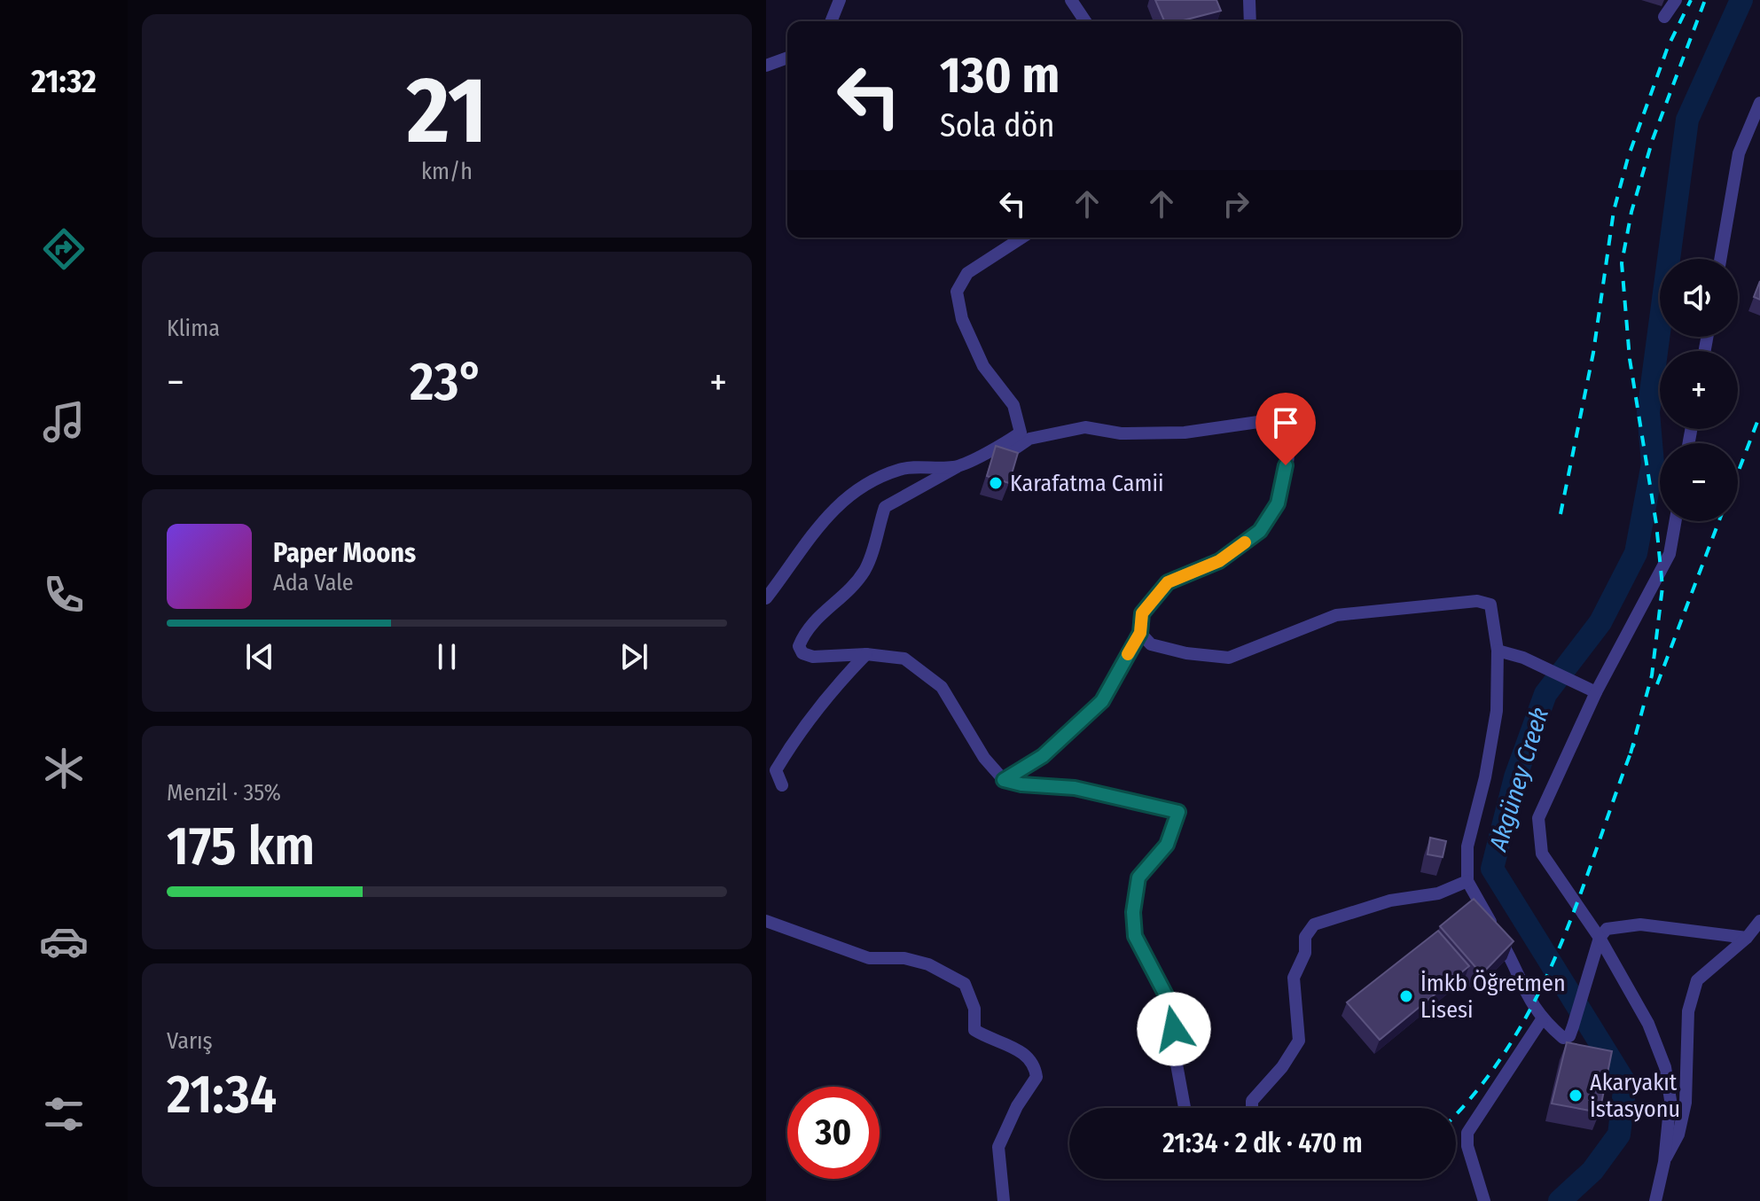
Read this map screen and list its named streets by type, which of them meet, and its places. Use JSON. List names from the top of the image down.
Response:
{
  "water": ["Akgüney Creek"],
  "places": ["Karafatma Camii", "İmkb Öğretmen Lisesi", "Akaryakıt İstasyonu"],
  "page": {
    "tabs": "21:32",
    "tile": [
      ["21", "km/h"],
      "Klima",
      ["Menzil · 35%", "175 km"],
      ["Varış", "21:34"]
    ],
    "turn": ["130 m", "Sola dön"],
    "map_buttons": ["+", "−"],
    "heat": ["−", "23°", "+"],
    "song": ["Paper Moons", "Ada Vale"],
    "limit": "30",
    "trip": "21:34 · 2 dk · 470 m"
  }
}
